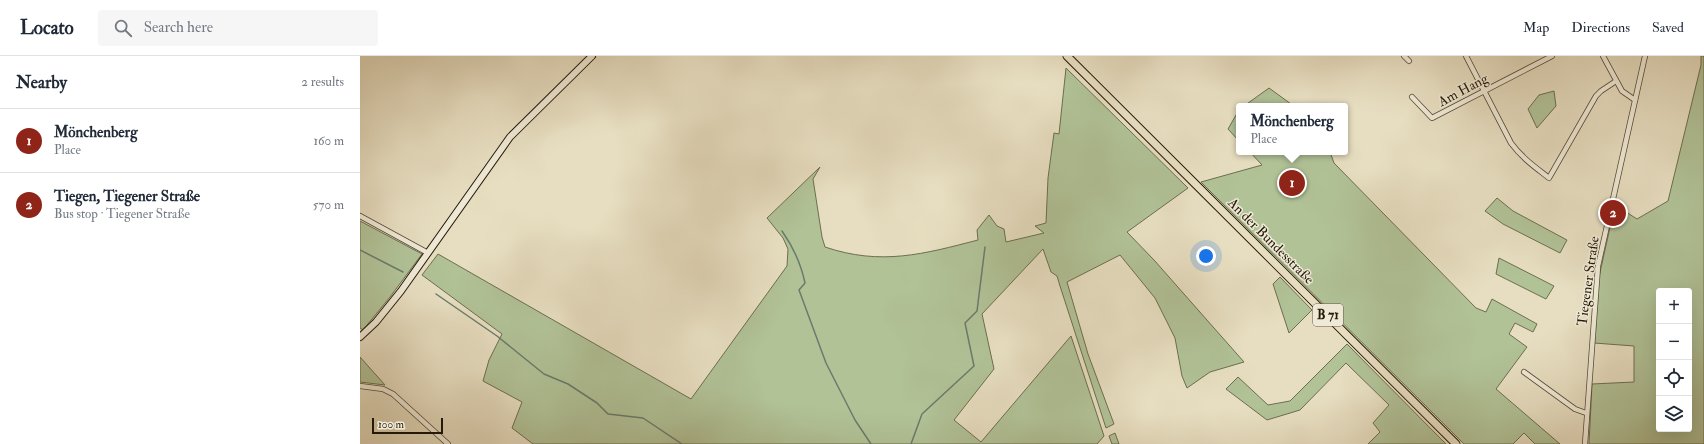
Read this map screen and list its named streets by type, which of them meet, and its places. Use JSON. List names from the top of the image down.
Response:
{
  "streets": {
    "main road": ["An der Bundesstraße", "B 71"],
    "street": ["Am Hang", "Tiegener Straße"]
  },
  "scale_bar": "100 m",
  "page": {
    "header": "Locato",
    "search": "Search here",
    "nav": ["Map", "Directions", "Saved"],
    "heading": ["Nearby", "2 results"],
    "popup": ["Mönchenberg", "Place"],
    "list": [
      {
        "mark": "1",
        "name": "Mönchenberg",
        "note": "Place",
        "value": "160 m"
      },
      {
        "mark": "2",
        "name": "Tiegen, Tiegener Straße",
        "note": "Bus stop · Tiegener Straße",
        "value": "570 m"
      }
    ],
    "pins": ["1", "2"],
    "map_buttons": ["+", "−"],
    "scale": "100 m"
  }
}
